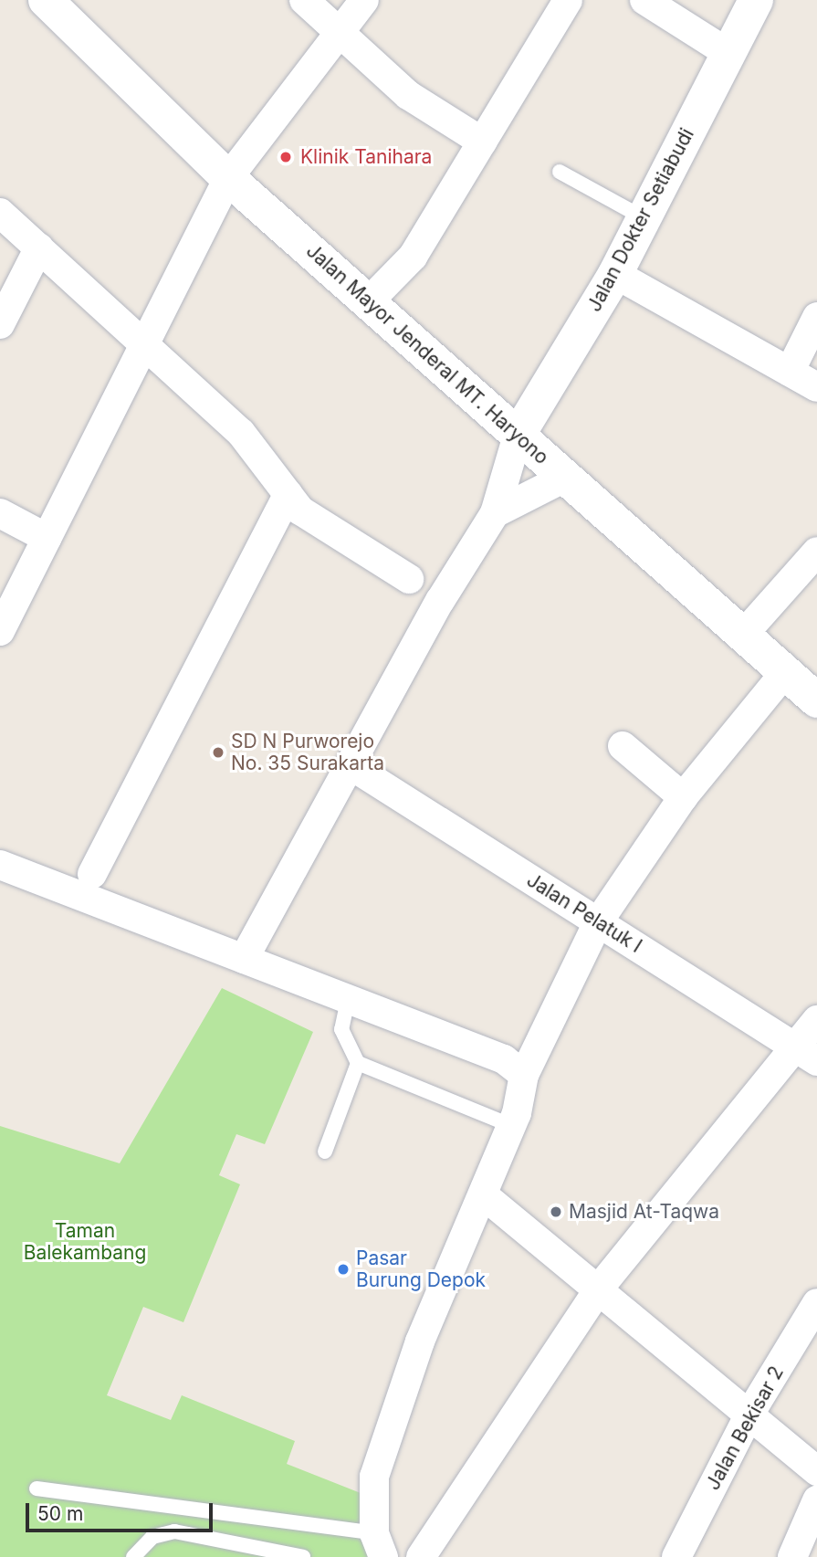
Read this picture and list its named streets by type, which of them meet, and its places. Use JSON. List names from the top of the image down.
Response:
{
  "streets": {
    "main road": ["Jalan Dokter Setiabudi", "Jalan Mayor Jenderal MT. Haryono"],
    "street": ["Jalan Pelatuk I", "Jalan Bekisar 2"]
  },
  "crossings": [
    ["Jalan Dokter Setiabudi", "Jalan Mayor Jenderal MT. Haryono"]
  ],
  "parks": ["Taman Balekambang"],
  "places": [
    "Klinik Tanihara",
    "SD N Purworejo No. 35 Surakarta",
    "Masjid At-Taqwa",
    "Pasar Burung Depok"
  ],
  "scale_bar": "50 m"
}
